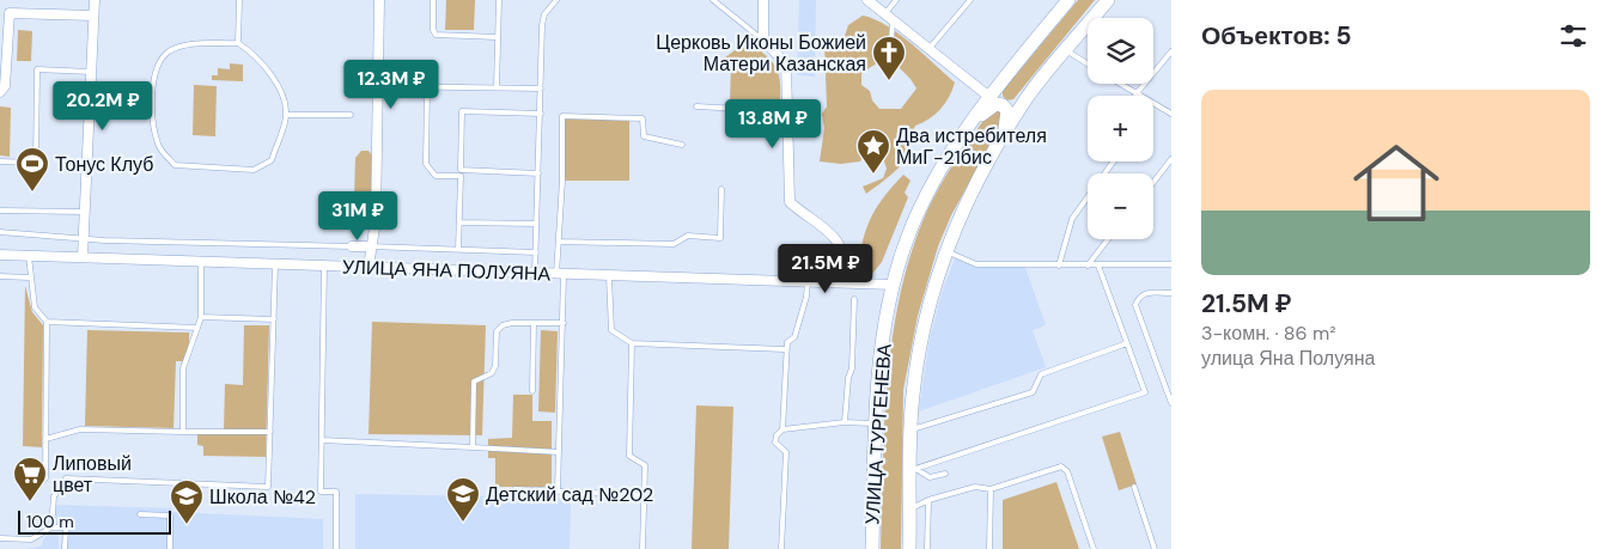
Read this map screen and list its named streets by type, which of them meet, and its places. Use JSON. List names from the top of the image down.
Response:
{
  "streets": {
    "main road": ["УЛИЦА ТУРГЕНЕВА"],
    "street": ["УЛИЦА ЯНА ПОЛУЯНА"]
  },
  "crossings": [
    ["УЛИЦА ЯНА ПОЛУЯНА", "УЛИЦА ТУРГЕНЕВА"]
  ],
  "places": {
    "church": ["Церковь Иконы Божией Матери Казанская"],
    "place": ["Два истребителя МиГ-21бис"],
    "sports": ["Тонус Клуб"],
    "supermarket": ["Липовый цвет"],
    "school or university": ["Детский сад №202", "Школа №42"]
  },
  "scale_bar": "100 m",
  "page": {
    "heading": "Объектов: 5",
    "map_buttons": ["+", "−"],
    "price": [
      "12.3M ₽",
      "20.2M ₽",
      "13.8M ₽",
      "31M ₽",
      "21.5M ₽"
    ],
    "list": [
      {
        "name": "21.5M ₽",
        "note": "3-комн. · 86 m² · улица Яна Полуяна"
      }
    ],
    "scale": "100 m"
  }
}
